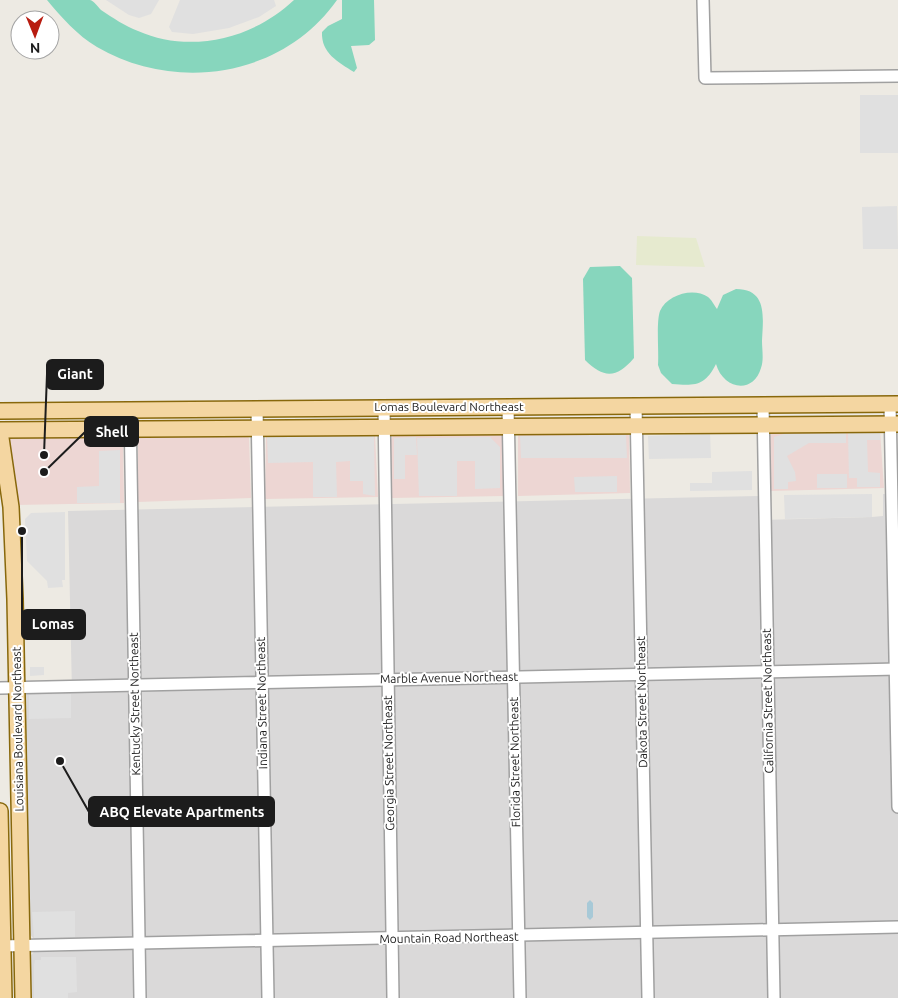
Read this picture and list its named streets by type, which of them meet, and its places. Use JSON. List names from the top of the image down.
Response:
{
  "streets": {
    "main road": ["Lomas Boulevard Northeast", "Louisiana Boulevard Northeast"],
    "street": [
      "Marble Avenue Northeast",
      "California Street Northeast",
      "Dakota Street Northeast",
      "Indiana Street Northeast",
      "Kentucky Street Northeast",
      "Florida Street Northeast",
      "Georgia Street Northeast",
      "Mountain Road Northeast"
    ]
  },
  "crossings": [
    ["Lomas Boulevard Northeast", "California Street Northeast"],
    ["Lomas Boulevard Northeast", "Dakota Street Northeast"],
    ["Lomas Boulevard Northeast", "Indiana Street Northeast"],
    ["Lomas Boulevard Northeast", "Kentucky Street Northeast"],
    ["Lomas Boulevard Northeast", "Louisiana Boulevard Northeast"],
    ["Lomas Boulevard Northeast", "Florida Street Northeast"],
    ["Lomas Boulevard Northeast", "Georgia Street Northeast"],
    ["Marble Avenue Northeast", "California Street Northeast"],
    ["Marble Avenue Northeast", "Dakota Street Northeast"],
    ["Marble Avenue Northeast", "Indiana Street Northeast"],
    ["Marble Avenue Northeast", "Kentucky Street Northeast"],
    ["Marble Avenue Northeast", "Louisiana Boulevard Northeast"],
    ["Marble Avenue Northeast", "Florida Street Northeast"],
    ["Marble Avenue Northeast", "Georgia Street Northeast"],
    ["California Street Northeast", "Mountain Road Northeast"],
    ["Dakota Street Northeast", "Mountain Road Northeast"],
    ["Indiana Street Northeast", "Mountain Road Northeast"],
    ["Kentucky Street Northeast", "Mountain Road Northeast"],
    ["Louisiana Boulevard Northeast", "Mountain Road Northeast"],
    ["Florida Street Northeast", "Mountain Road Northeast"],
    ["Georgia Street Northeast", "Mountain Road Northeast"]
  ],
  "places": [
    "Giant",
    "Shell",
    "Lomas",
    "ABQ Elevate Apartments"
  ],
  "north": "bottom"
}
